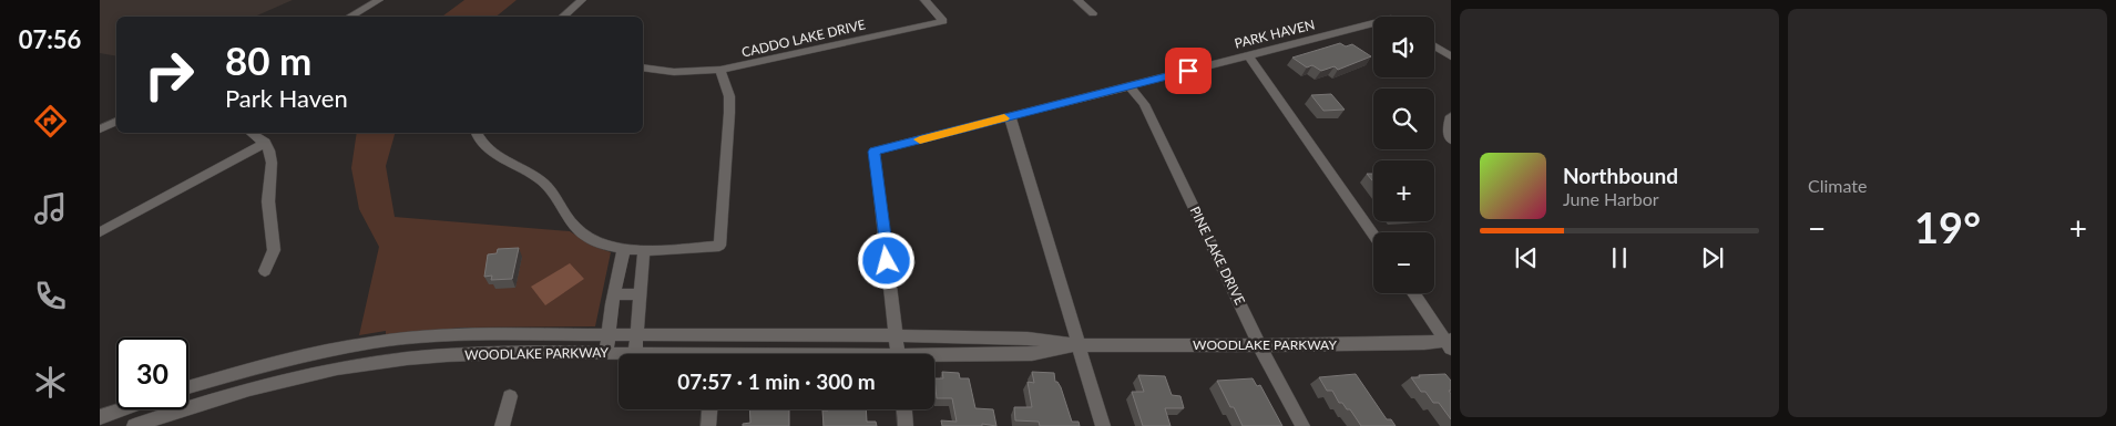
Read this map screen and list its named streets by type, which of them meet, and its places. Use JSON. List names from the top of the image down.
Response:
{
  "streets": {
    "street": [
      "PARK HAVEN",
      "CADDO LAKE DRIVE",
      "PINE LAKE DRIVE",
      "WOODLAKE PARKWAY"
    ]
  },
  "crossings": [
    ["PARK HAVEN", "PINE LAKE DRIVE"],
    ["PARK HAVEN", "WOODLAKE PARKWAY"],
    ["PINE LAKE DRIVE", "WOODLAKE PARKWAY"]
  ],
  "page": {
    "tabs": "07:56",
    "tile": "Climate",
    "map_buttons": ["+", "−"],
    "turn": ["80 m", "Park Haven"],
    "song": ["Northbound", "June Harbor"],
    "heat": ["−", "19°", "+"],
    "limit": "30",
    "trip": "07:57 · 1 min · 300 m"
  }
}
